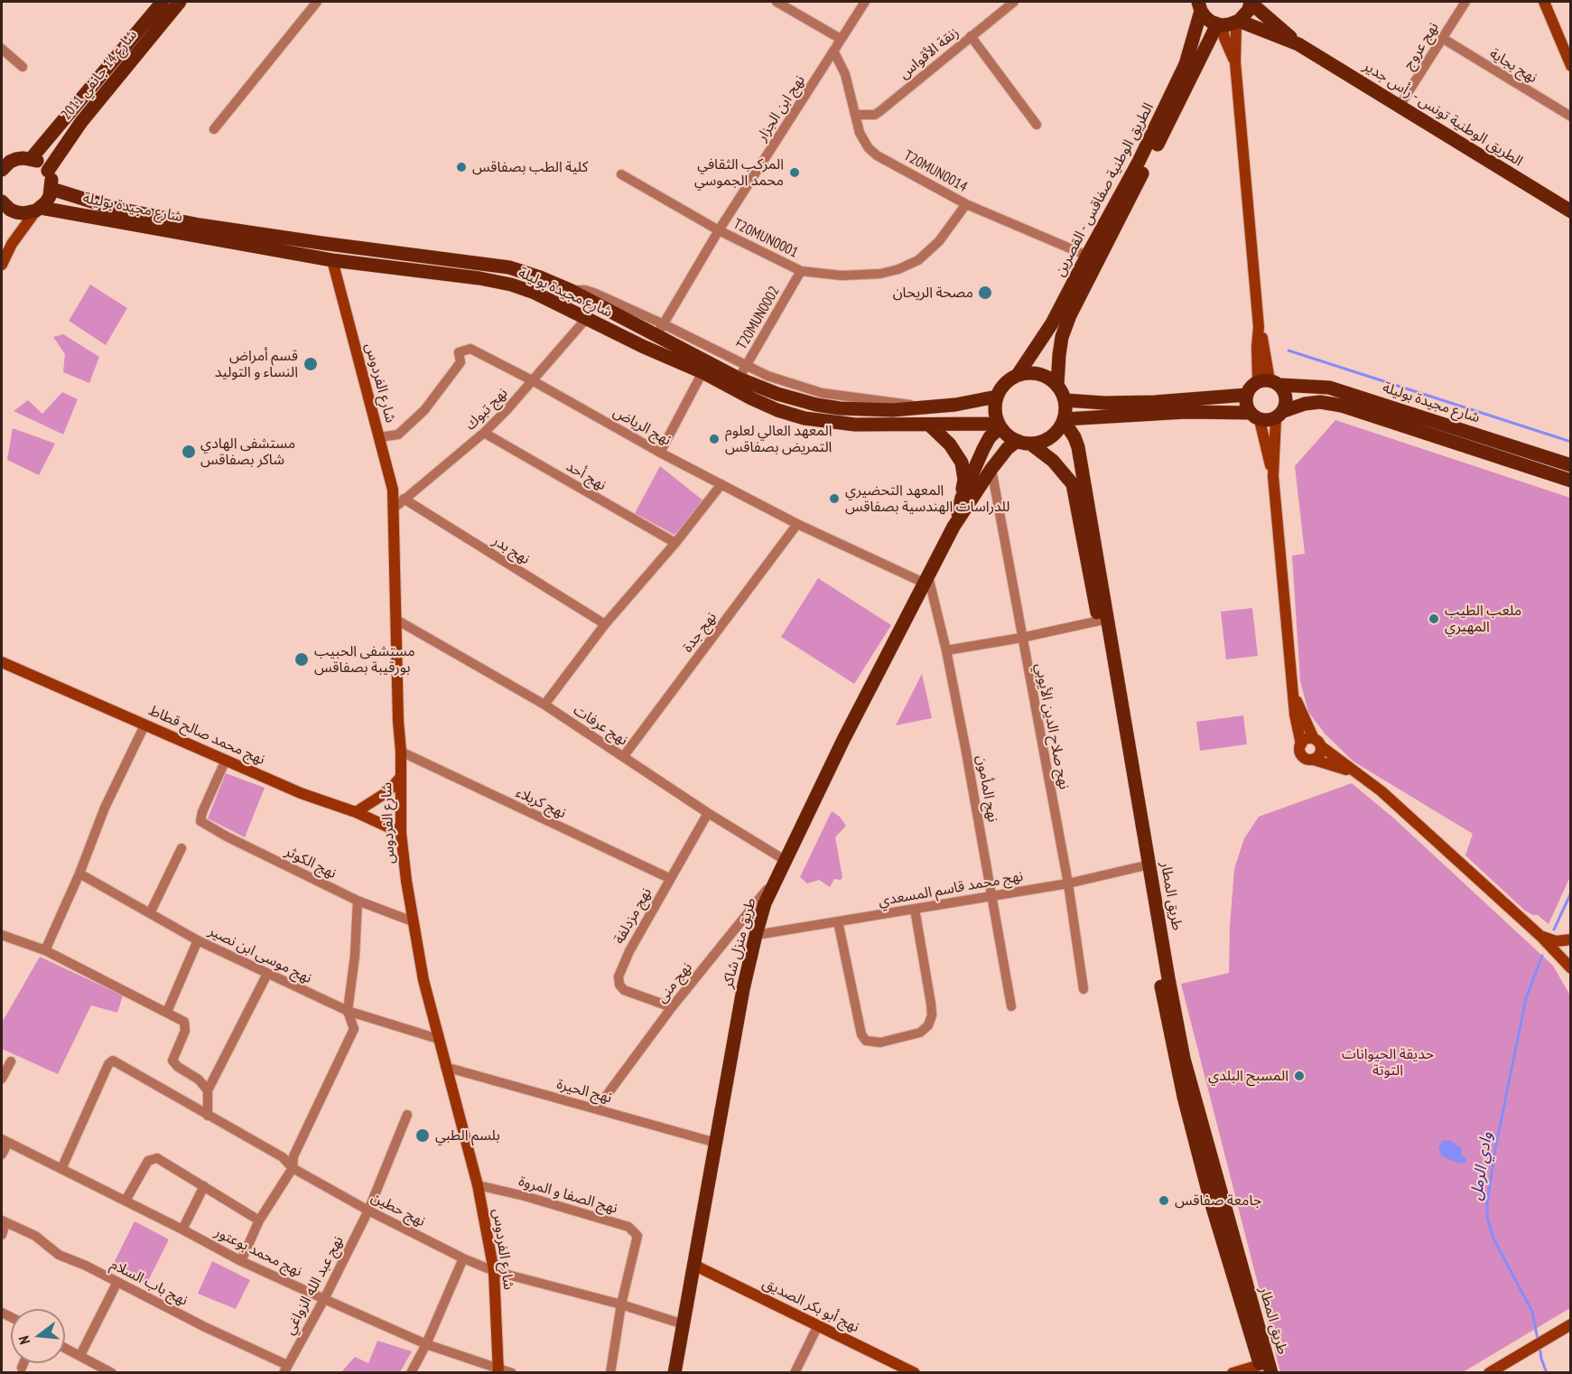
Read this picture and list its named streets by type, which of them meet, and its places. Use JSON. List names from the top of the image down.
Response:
{
  "streets": {
    "main road": [
      "شارع 14 جانفي 2011",
      "الطريق الوطنية تونس - رأس جدير",
      "الطريق الوطنية صفاقس - القصرين",
      "شارع مجيدة بوليلة",
      "طريق المطار",
      "طريق منزل شاكر"
    ],
    "street": [
      "نهج عروج",
      "زنقة الأقواس",
      "نهج بجاية",
      "نهج ابن الجزار",
      "T20MUN0014",
      "T20MUN0001",
      "T20MUN0002",
      "شارع الفردوس",
      "نهج تبوك",
      "نهج الرياض",
      "نهج أحد",
      "نهج بدر",
      "نهج جدة",
      "نهج عرفات",
      "نهج صلاح الدين الأيوبي",
      "نهج محمد صالح قطاط",
      "نهج المأمون",
      "نهج كربلاء",
      "نهج الكوثر",
      "نهج محمد قاسم المسعدي",
      "نهج مزدلفة",
      "نهج موسى ابن نصير",
      "نهج منى",
      "نهج الحيرة",
      "نهج الصفا و المروة",
      "نهج حطين",
      "نهج محمد بوعتور",
      "نهج باب السلام",
      "نهج عبد الله الزواغي",
      "نهج أبو بكر الصديق"
    ]
  },
  "crossings": [
    ["نهج عروج", "نهج بجاية"],
    ["نهج عروج", "الطريق الوطنية تونس - رأس جدير"],
    ["زنقة الأقواس", "T20MUN0014"],
    ["نهج ابن الجزار", "T20MUN0014"],
    ["نهج ابن الجزار", "شارع مجيدة بوليلة"],
    ["نهج ابن الجزار", "T20MUN0001"],
    ["T20MUN0014", "الطريق الوطنية صفاقس - القصرين"],
    ["T20MUN0014", "T20MUN0001"],
    ["الطريق الوطنية صفاقس - القصرين", "شارع مجيدة بوليلة"],
    ["الطريق الوطنية صفاقس - القصرين", "طريق المطار"],
    ["الطريق الوطنية صفاقس - القصرين", "طريق منزل شاكر"],
    ["شارع مجيدة بوليلة", "T20MUN0002"],
    ["شارع مجيدة بوليلة", "شارع الفردوس"],
    ["شارع مجيدة بوليلة", "نهج تبوك"],
    ["شارع مجيدة بوليلة", "طريق المطار"],
    ["شارع مجيدة بوليلة", "طريق منزل شاكر"],
    ["T20MUN0001", "T20MUN0002"],
    ["شارع الفردوس", "نهج تبوك"],
    ["شارع الفردوس", "نهج الرياض"],
    ["شارع الفردوس", "نهج عرفات"],
    ["شارع الفردوس", "نهج محمد صالح قطاط"],
    ["شارع الفردوس", "نهج كربلاء"],
    ["شارع الفردوس", "نهج الكوثر"],
    ["شارع الفردوس", "نهج موسى ابن نصير"],
    ["شارع الفردوس", "نهج الحيرة"],
    ["شارع الفردوس", "نهج الصفا و المروة"],
    ["شارع الفردوس", "نهج حطين"],
    ["شارع الفردوس", "نهج محمد بوعتور"],
    ["نهج تبوك", "نهج الرياض"],
    ["نهج تبوك", "نهج أحد"],
    ["نهج تبوك", "نهج بدر"],
    ["نهج الرياض", "نهج جدة"],
    ["نهج الرياض", "نهج المأمون"],
    ["نهج الرياض", "طريق منزل شاكر"],
    ["نهج جدة", "نهج عرفات"],
    ["نهج عرفات", "نهج مزدلفة"],
    ["نهج عرفات", "طريق منزل شاكر"],
    ["نهج صلاح الدين الأيوبي", "نهج محمد قاسم المسعدي"],
    ["نهج صلاح الدين الأيوبي", "طريق منزل شاكر"],
    ["نهج محمد صالح قطاط", "نهج الكوثر"],
    ["نهج المأمون", "نهج محمد قاسم المسعدي"],
    ["نهج المأمون", "طريق منزل شاكر"],
    ["نهج كربلاء", "نهج مزدلفة"],
    ["نهج محمد قاسم المسعدي", "طريق المطار"],
    ["نهج محمد قاسم المسعدي", "طريق منزل شاكر"],
    ["طريق المطار", "طريق منزل شاكر"],
    ["نهج مزدلفة", "نهج منى"],
    ["طريق منزل شاكر", "نهج منى"],
    ["طريق منزل شاكر", "نهج الحيرة"],
    ["طريق منزل شاكر", "نهج حطين"],
    ["طريق منزل شاكر", "نهج أبو بكر الصديق"],
    ["نهج منى", "نهج الحيرة"],
    ["نهج الصفا و المروة", "نهج حطين"],
    ["نهج حطين", "نهج محمد بوعتور"],
    ["نهج حطين", "نهج عبد الله الزواغي"],
    ["نهج محمد بوعتور", "نهج عبد الله الزواغي"],
    ["نهج باب السلام", "نهج عبد الله الزواغي"]
  ],
  "water": ["وادي الرمل"],
  "parks": ["حديقة الحيوانات التوتة"],
  "places": [
    "كلية الطب بصفاقس",
    "المركب الثقافي محمد الجموسي",
    "مصحة الريحان",
    "قسم أمراض النساء و التوليد",
    "المعهد العالي لعلوم التمريض بصفاقس",
    "مستشفى الهادي شاكر بصفاقس",
    "المعهد التحضيري للدراسات الهندسية بصفاقس",
    "ملعب الطيب المهيري",
    "مستشفى الحبيب بورقيبة بصفاقس",
    "المسبح البلدي",
    "بلسم الطبي",
    "جامعة صفاقس"
  ],
  "north": "left"
}
